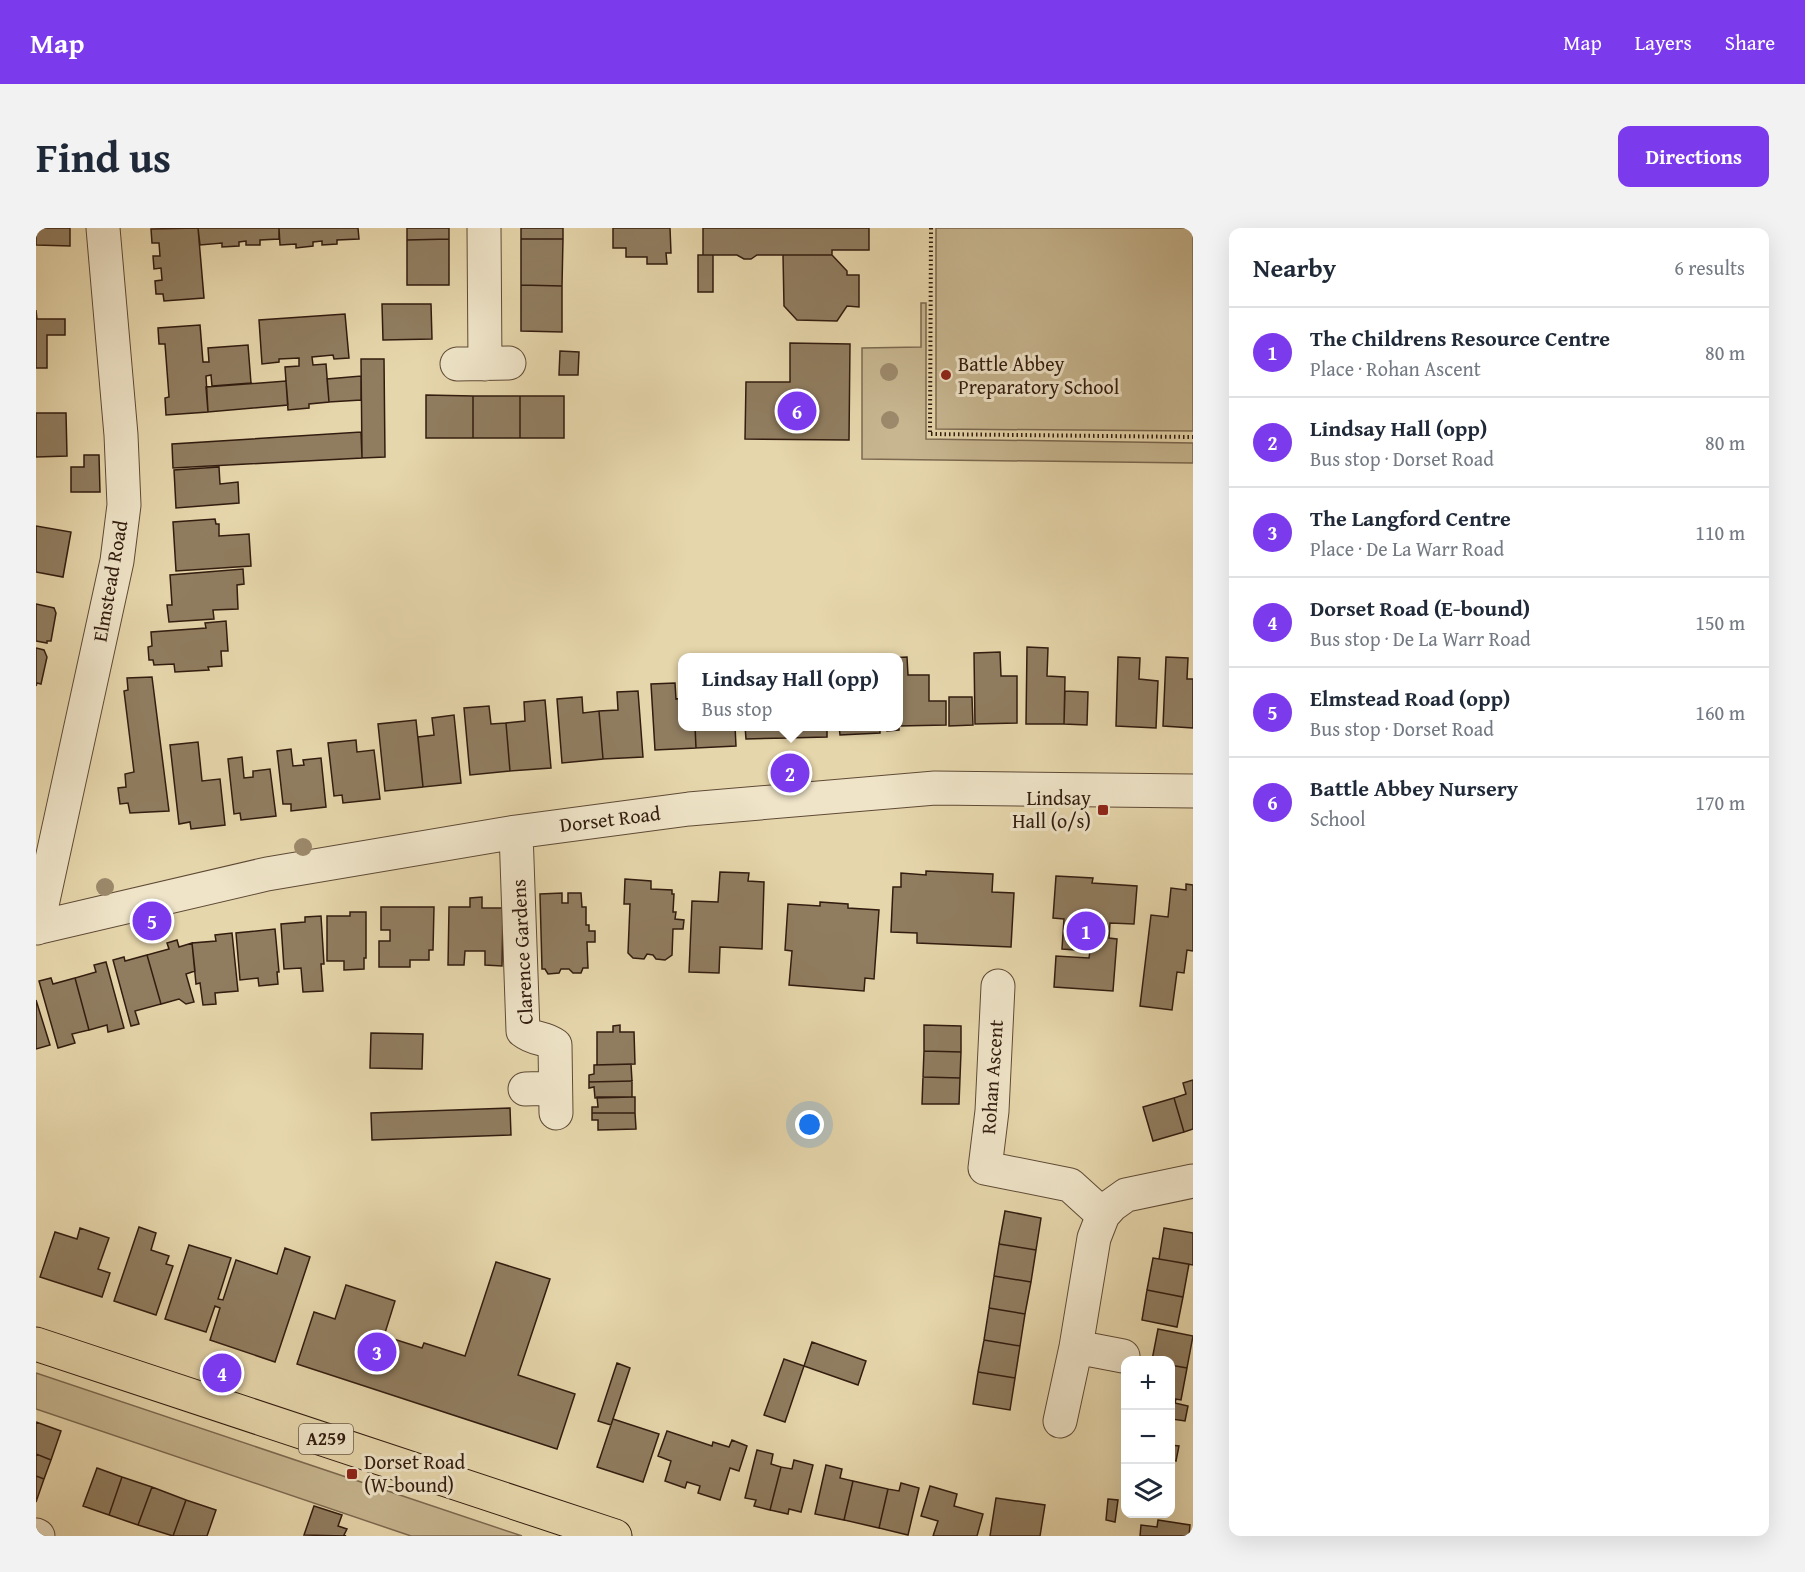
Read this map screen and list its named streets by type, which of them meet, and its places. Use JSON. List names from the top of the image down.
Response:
{
  "streets": {
    "highway": ["A259"],
    "street": [
      "Elmstead Road",
      "Dorset Road",
      "Clarence Gardens",
      "Rohan Ascent"
    ]
  },
  "crossings": [
    ["Elmstead Road", "Dorset Road"],
    ["Dorset Road", "Clarence Gardens"]
  ],
  "places": {
    "other": ["Battle Abbey Preparatory School"],
    "transit": ["Lindsay Hall (o/s)", "Dorset Road (W-bound)"]
  },
  "page": {
    "header": "Map",
    "nav": ["Map", "Layers", "Share"],
    "title": "Find us",
    "buttons": "Directions",
    "heading": ["Nearby", "6 results"],
    "list": [
      {
        "mark": "1",
        "name": "The Childrens Resource Centre",
        "note": "Place · Rohan Ascent",
        "value": "80 m"
      },
      {
        "mark": "2",
        "name": "Lindsay Hall (opp)",
        "note": "Bus stop · Dorset Road",
        "value": "80 m"
      },
      {
        "mark": "3",
        "name": "The Langford Centre",
        "note": "Place · De La Warr Road",
        "value": "110 m"
      },
      {
        "mark": "4",
        "name": "Dorset Road (E-bound)",
        "note": "Bus stop · De La Warr Road",
        "value": "150 m"
      },
      {
        "mark": "5",
        "name": "Elmstead Road (opp)",
        "note": "Bus stop · Dorset Road",
        "value": "160 m"
      },
      {
        "mark": "6",
        "name": "Battle Abbey Nursery",
        "note": "School",
        "value": "170 m"
      }
    ],
    "pins": [
      "6",
      "2",
      "5",
      "1",
      "3",
      "4"
    ],
    "popup": ["Lindsay Hall (opp)", "Bus stop"],
    "map_buttons": ["+", "−"]
  }
}
